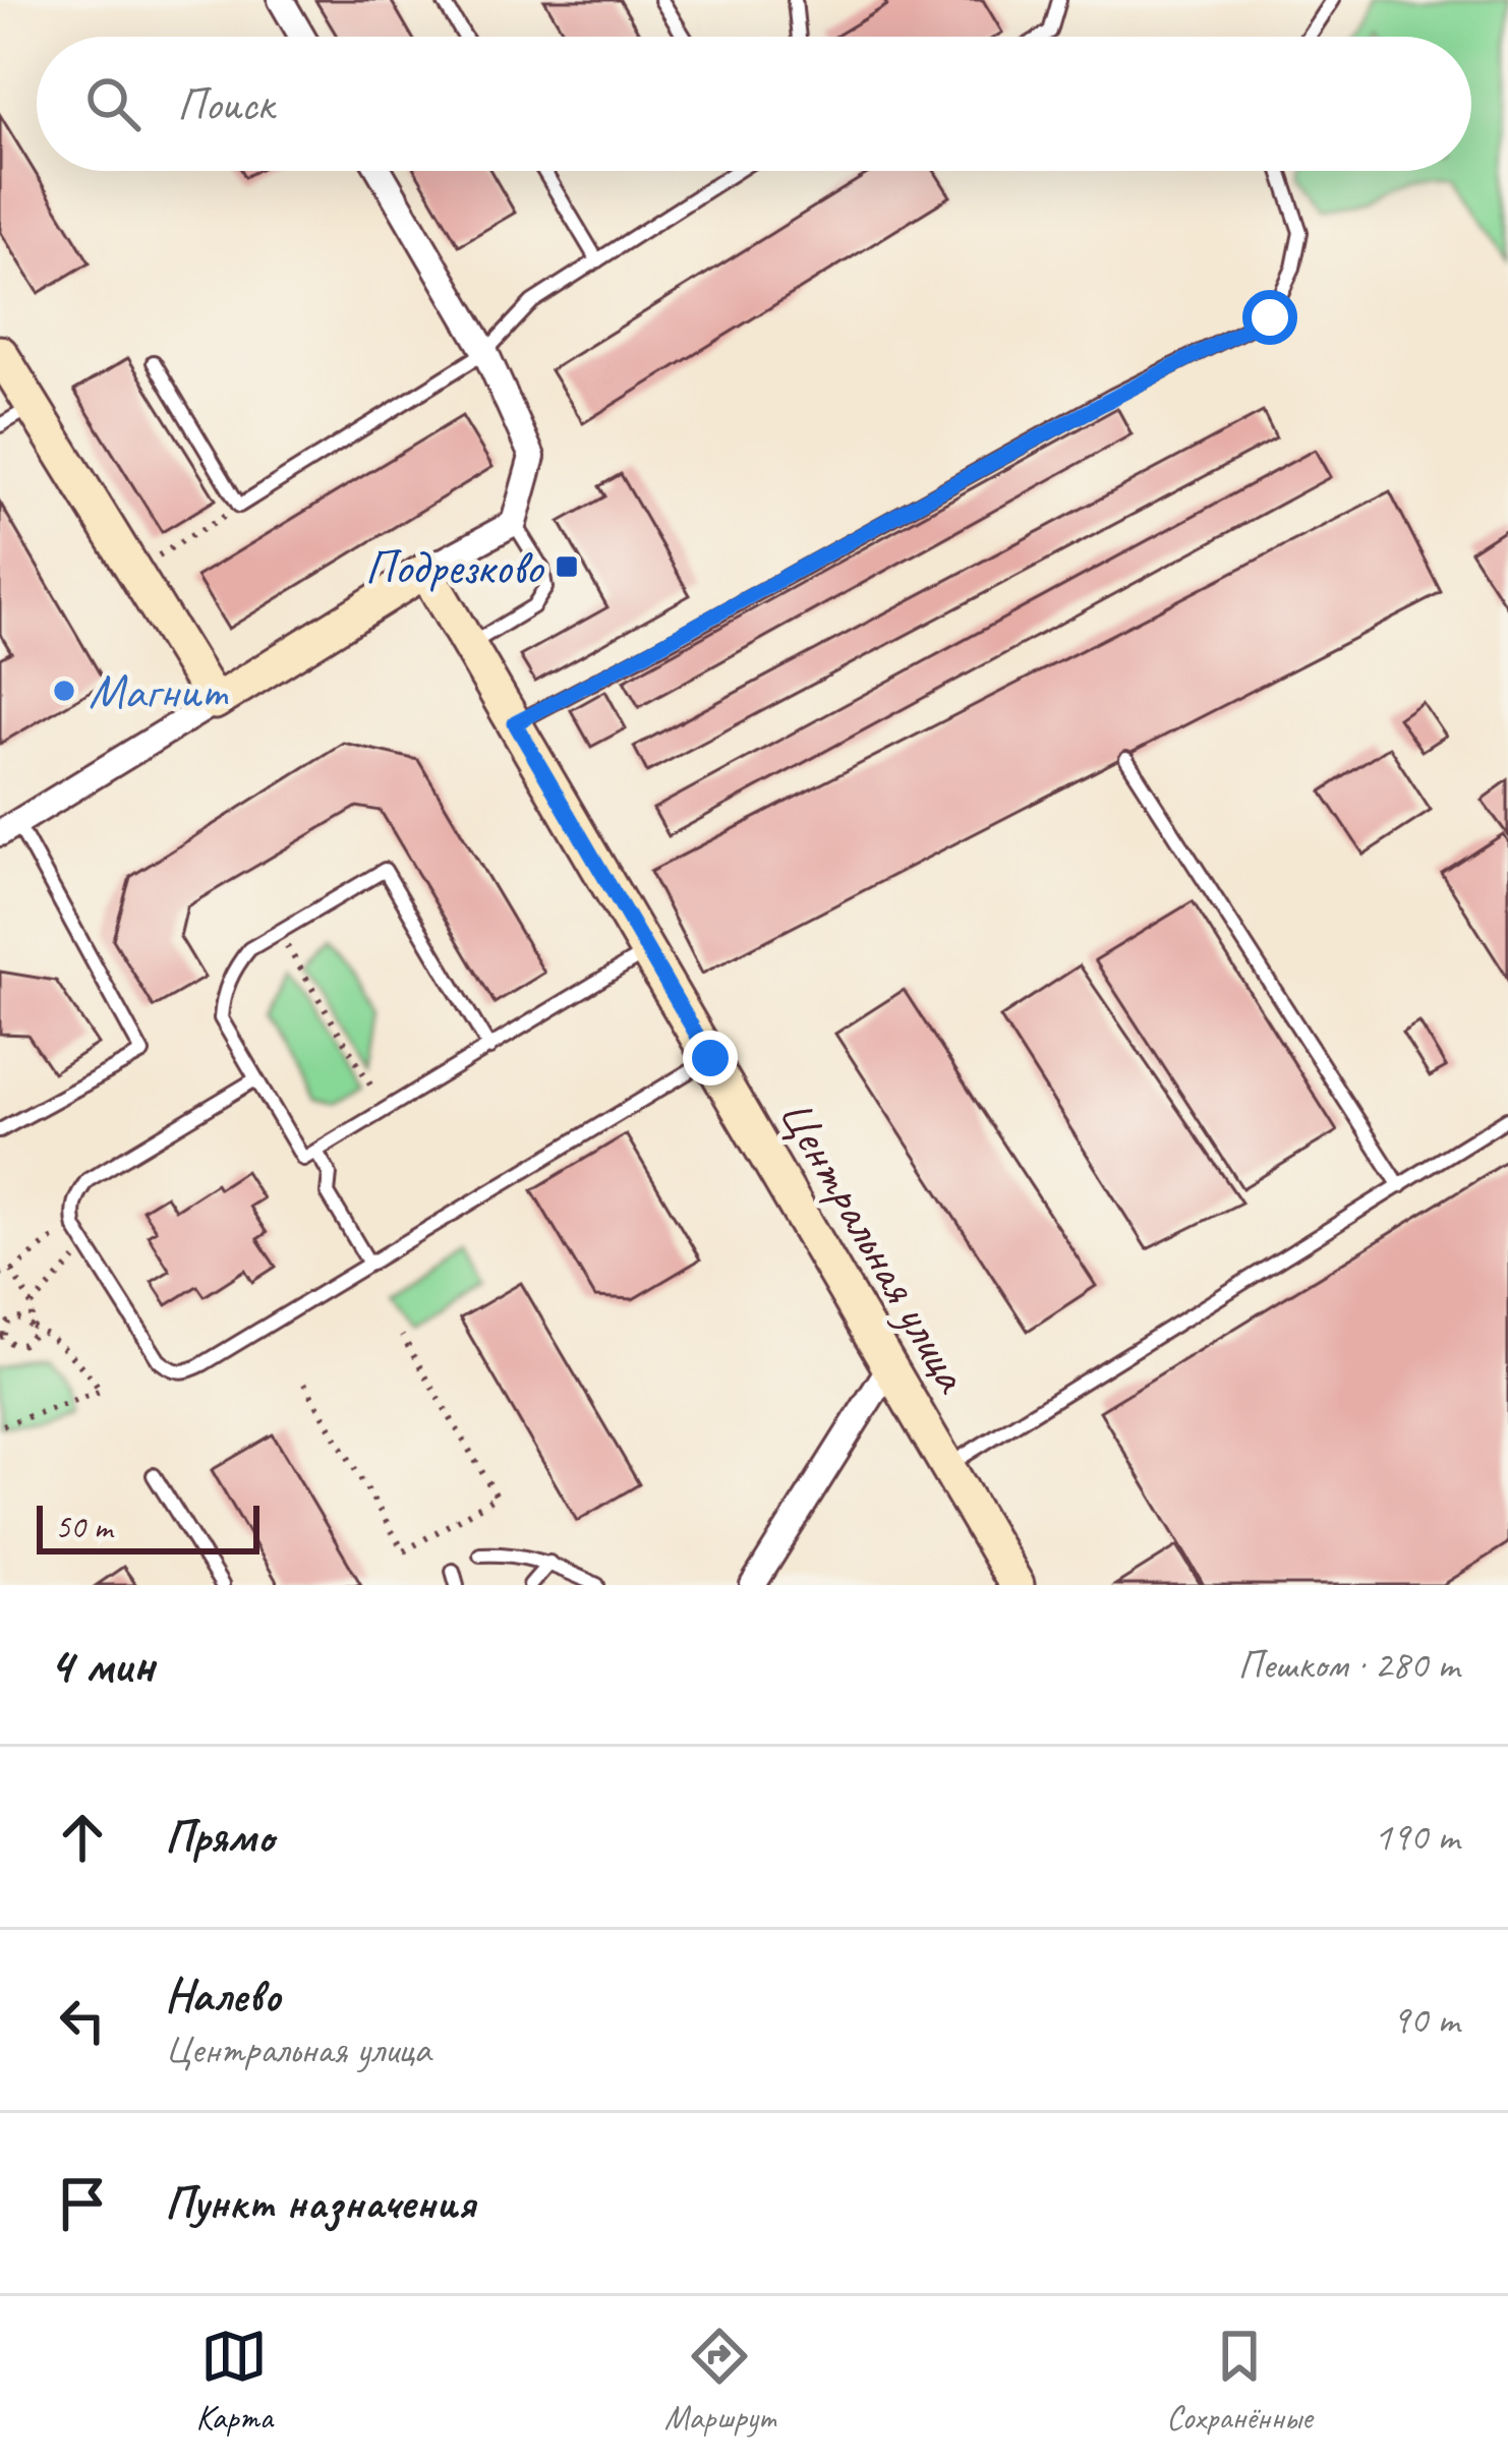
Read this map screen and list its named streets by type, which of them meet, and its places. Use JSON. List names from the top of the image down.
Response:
{
  "streets": {
    "street": ["Центральная улица"]
  },
  "places": {
    "transit": ["Подрезково"],
    "other": ["Магнит"]
  },
  "scale_bar": "50 m",
  "page": {
    "search": "Поиск",
    "scale": "50 m",
    "heading": ["4 мин", "Пешком · 280 m"],
    "list": [
      ["Прямо", "190 m"],
      ["Налево", "Центральная улица", "90 m"],
      "Пункт назначения"
    ],
    "nav": ["Карта", "Маршрут", "Сохранённые"]
  }
}
